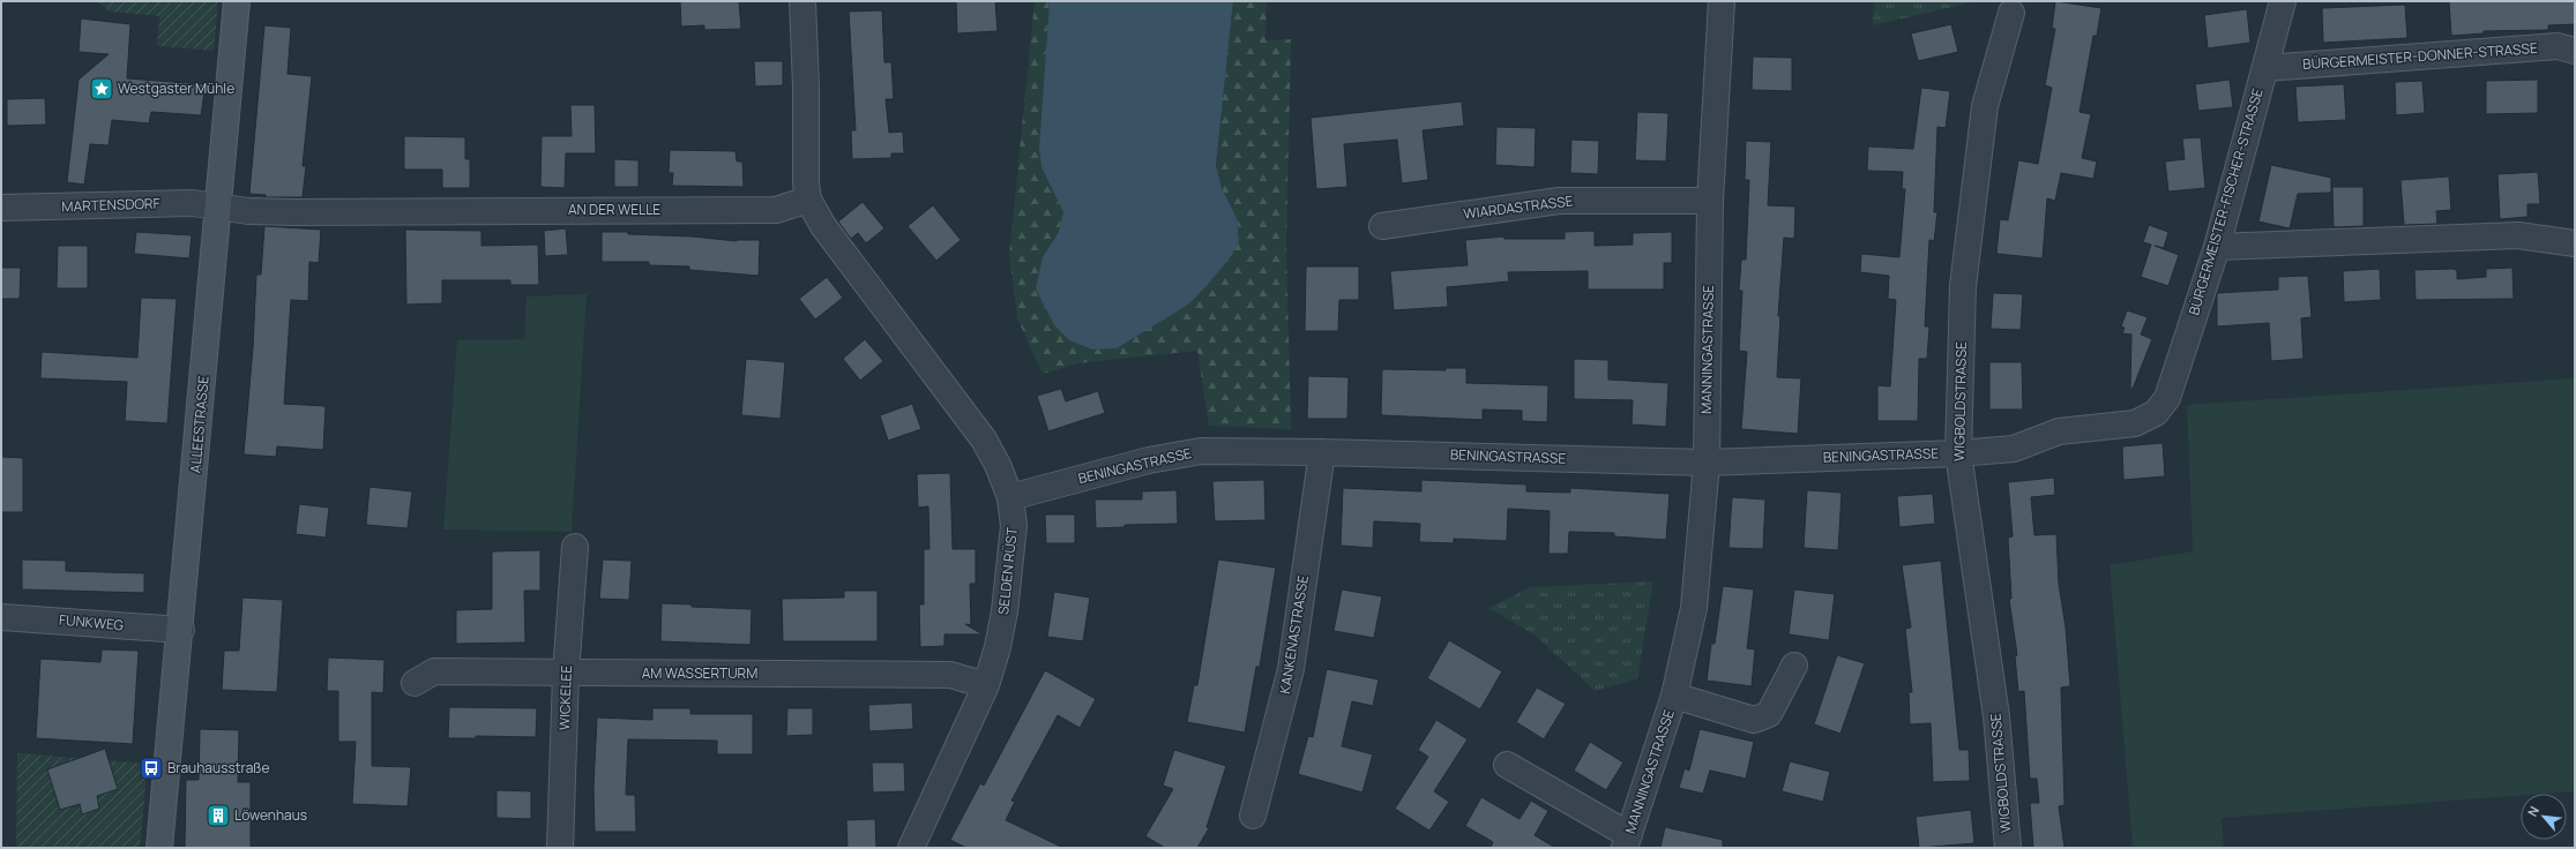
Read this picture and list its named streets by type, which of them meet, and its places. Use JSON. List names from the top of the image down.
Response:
{
  "streets": {
    "main road": ["ALLEESTRASSE"],
    "street": [
      "BÜRGERMEISTER-DONNER-STRASSE",
      "BÜRGERMEISTER-FISCHER-STRASSE",
      "MARTENSDORF",
      "WIARDASTRASSE",
      "AN DER WELLE",
      "MANNINGASTRASSE",
      "WIGBOLDSTRASSE",
      "BENINGASTRASSE",
      "SELDEN RÜST",
      "FUNKWEG",
      "KANKENASTRASSE",
      "AM WASSERTURM",
      "WICKELEE"
    ]
  },
  "crossings": [
    ["BÜRGERMEISTER-DONNER-STRASSE", "BÜRGERMEISTER-FISCHER-STRASSE"],
    ["BÜRGERMEISTER-FISCHER-STRASSE", "BENINGASTRASSE"],
    ["MARTENSDORF", "AN DER WELLE"],
    ["MARTENSDORF", "ALLEESTRASSE"],
    ["WIARDASTRASSE", "MANNINGASTRASSE"],
    ["AN DER WELLE", "ALLEESTRASSE"],
    ["AN DER WELLE", "SELDEN RÜST"],
    ["MANNINGASTRASSE", "BENINGASTRASSE"],
    ["WIGBOLDSTRASSE", "BENINGASTRASSE"],
    ["ALLEESTRASSE", "FUNKWEG"],
    ["BENINGASTRASSE", "SELDEN RÜST"],
    ["BENINGASTRASSE", "KANKENASTRASSE"],
    ["SELDEN RÜST", "AM WASSERTURM"],
    ["AM WASSERTURM", "WICKELEE"]
  ],
  "places": {
    "place": ["Westgaster Mühle"],
    "bus stop": ["Brauhausstraße"],
    "building": ["Löwenhaus"]
  },
  "north": "top left"
}
